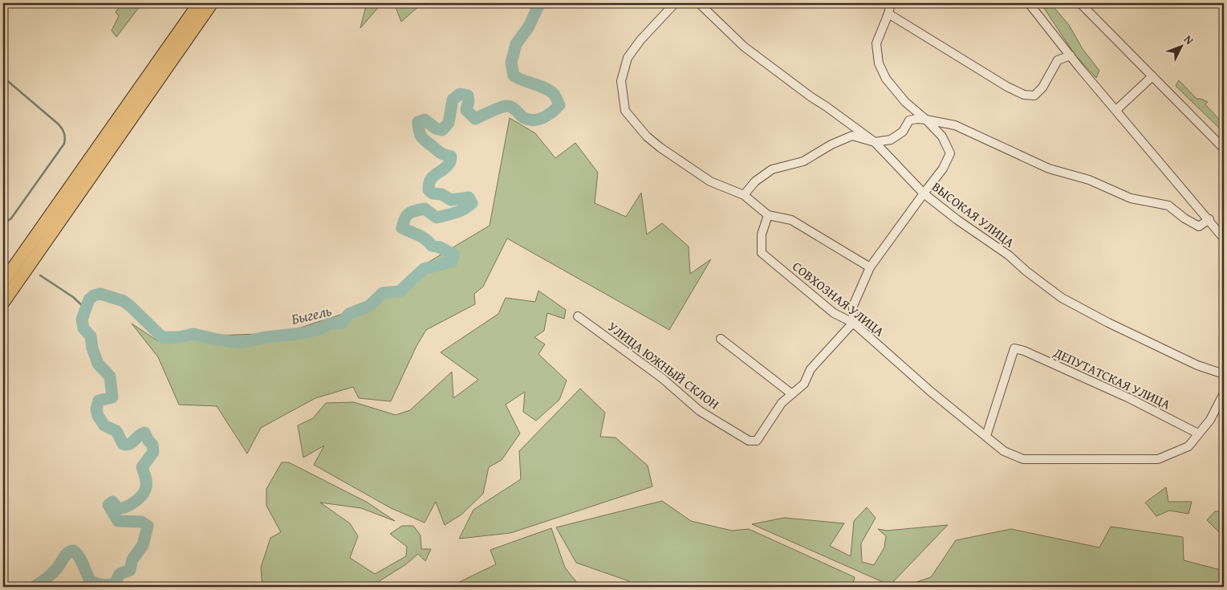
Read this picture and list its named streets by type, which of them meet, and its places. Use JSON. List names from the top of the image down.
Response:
{
  "streets": {
    "street": [
      "ВЫСОКАЯ УЛИЦА",
      "СОВХОЗНАЯ УЛИЦА",
      "УЛИЦА ЮЖНЫЙ СКЛОН",
      "ДЕПУТАТСКАЯ УЛИЦА"
    ]
  },
  "crossings": [
    ["СОВХОЗНАЯ УЛИЦА", "ДЕПУТАТСКАЯ УЛИЦА"]
  ],
  "water": ["Быгель"],
  "north": "top right"
}
